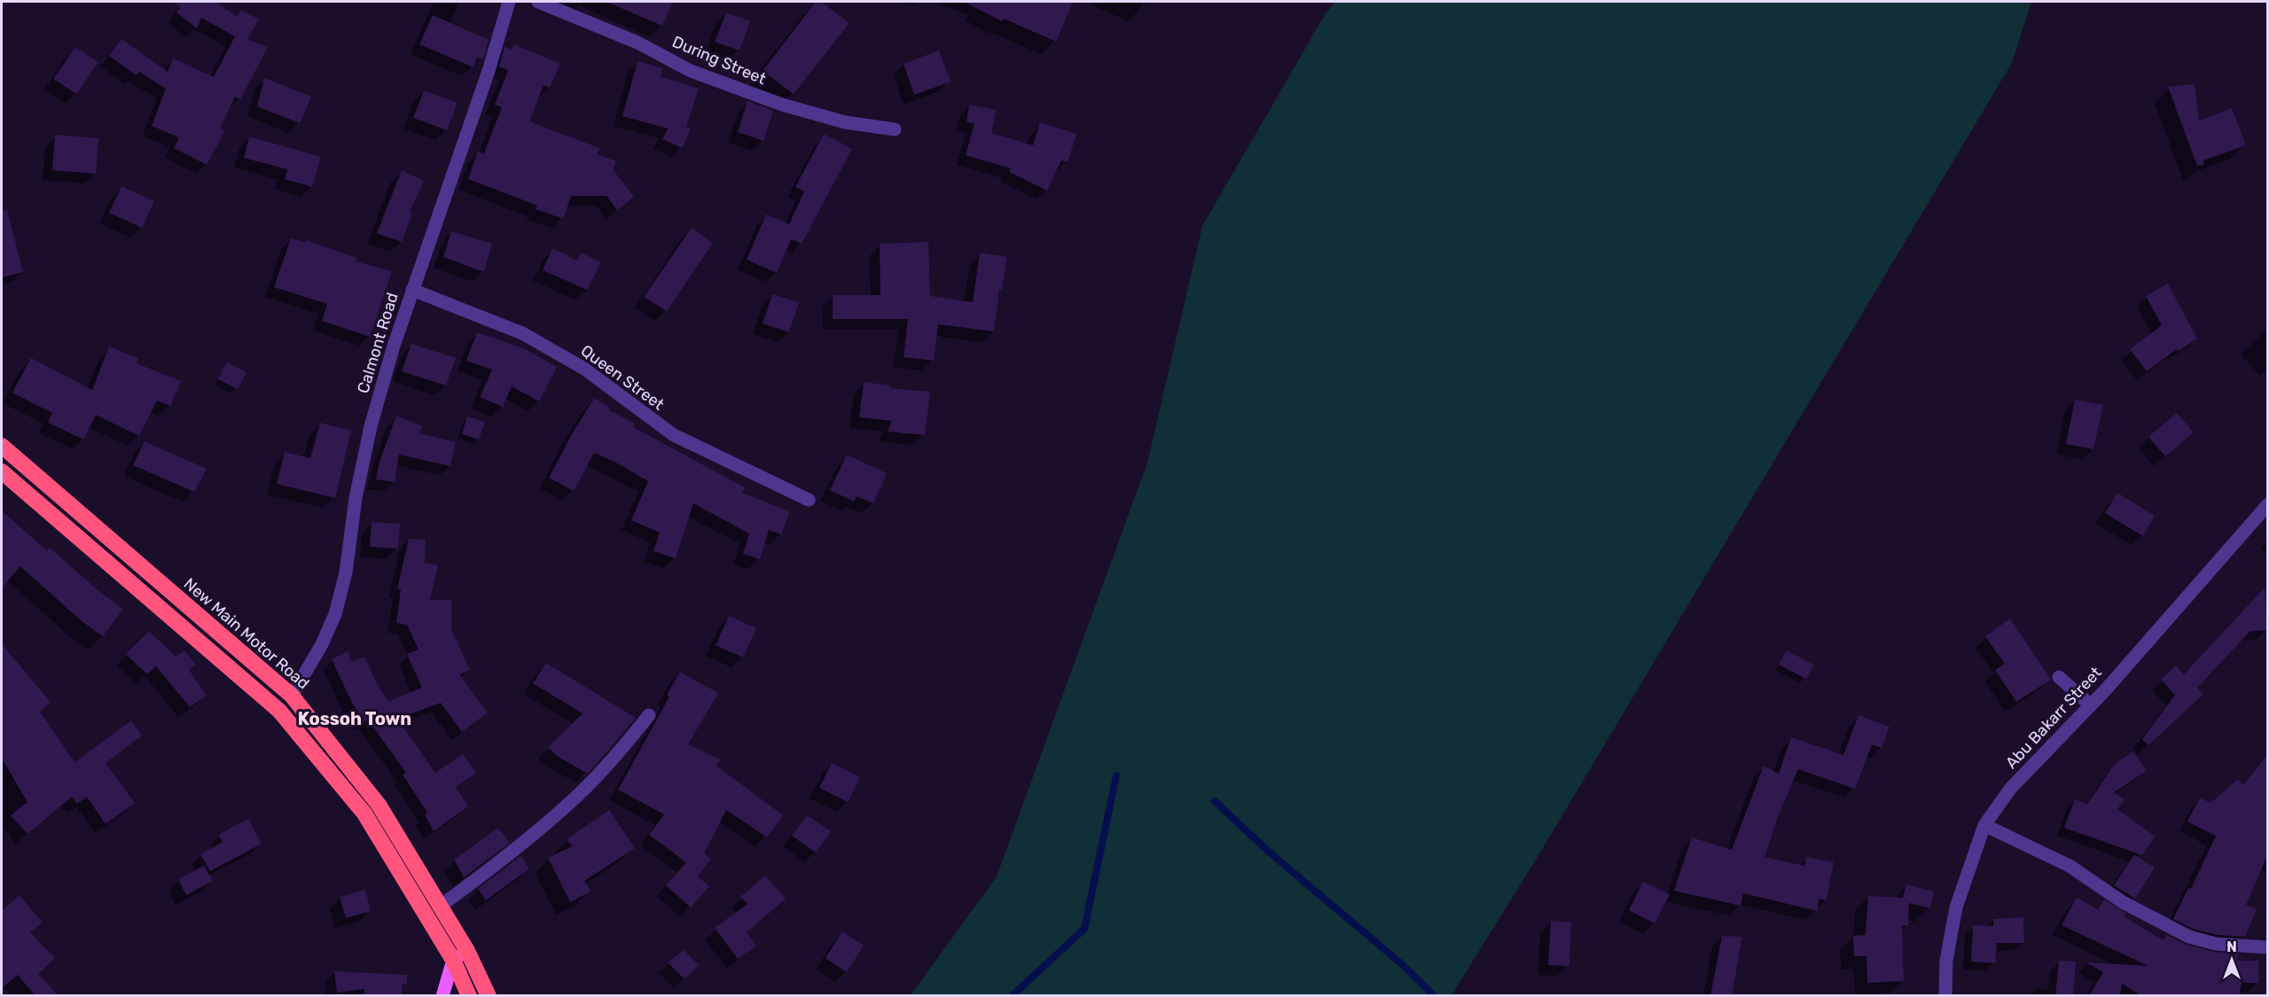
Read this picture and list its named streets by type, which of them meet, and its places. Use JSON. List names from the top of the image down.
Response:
{
  "streets": {
    "highway": ["New Main Motor Road"],
    "street": [
      "During Street",
      "Calmont Road",
      "Queen Street",
      "Abu Bakarr Street"
    ]
  },
  "crossings": [
    ["Calmont Road", "Queen Street"],
    ["Calmont Road", "New Main Motor Road"]
  ],
  "districts": ["Kossoh Town"],
  "north": "top"
}
